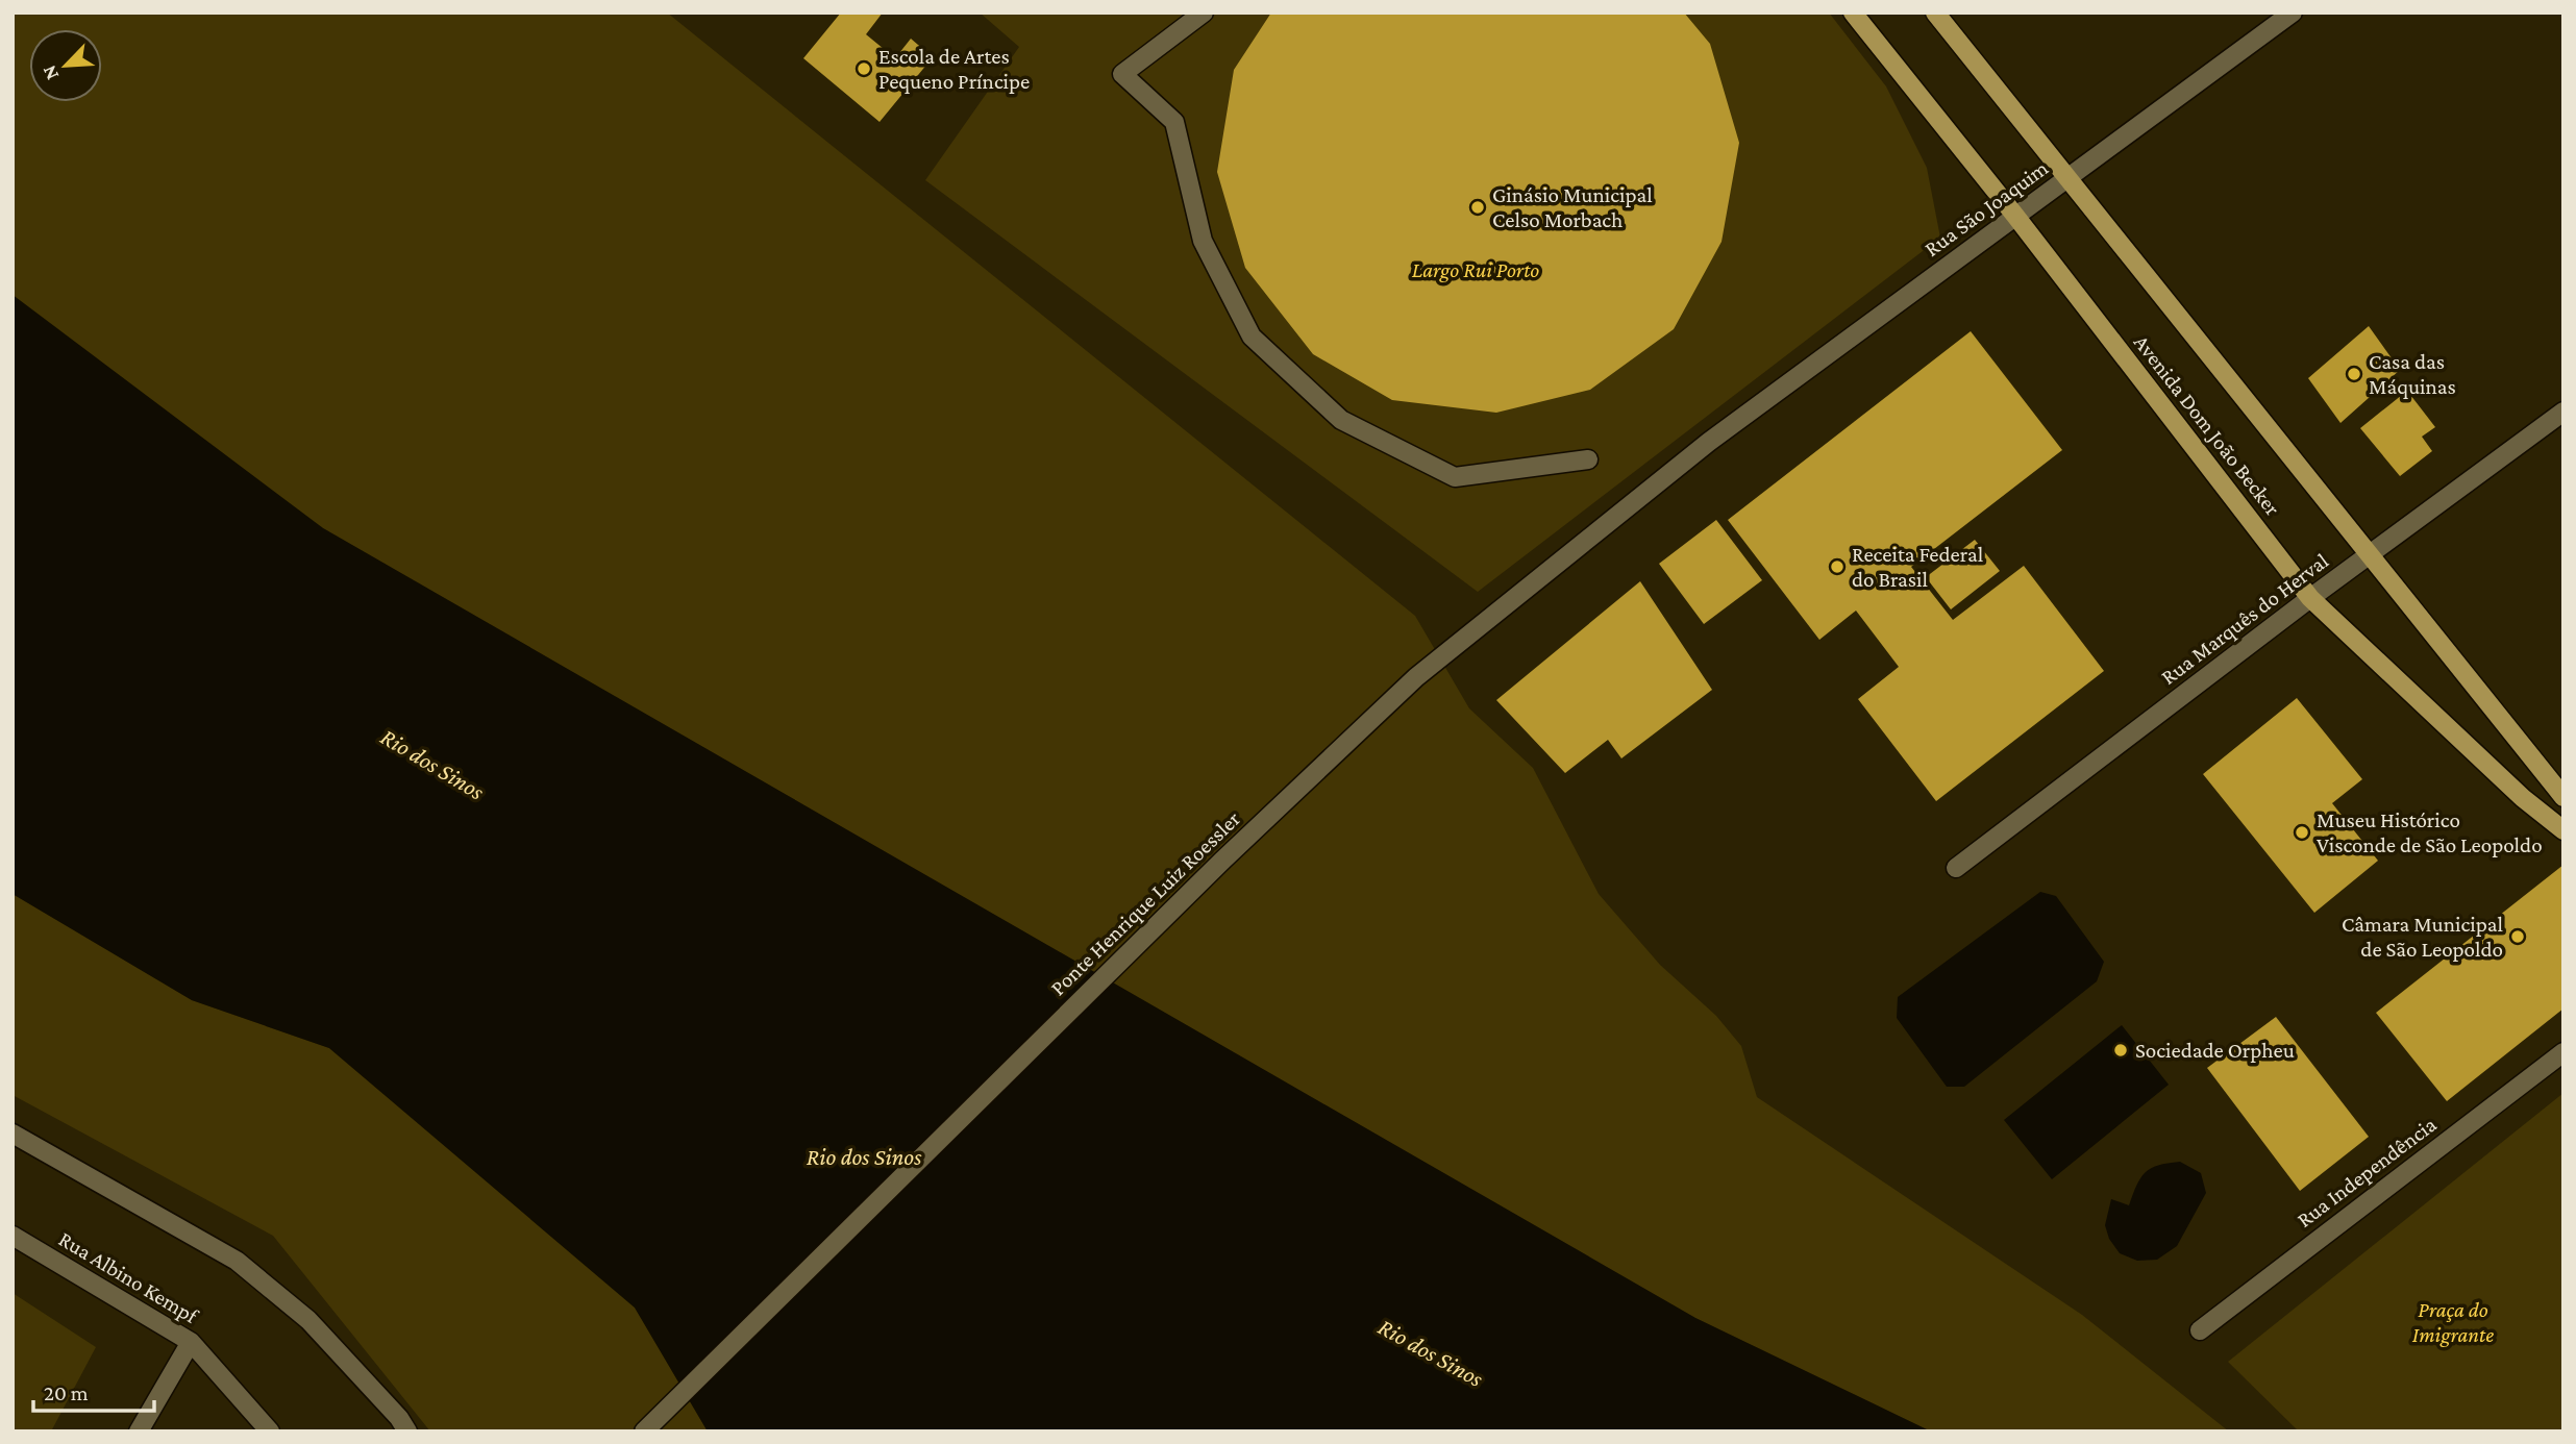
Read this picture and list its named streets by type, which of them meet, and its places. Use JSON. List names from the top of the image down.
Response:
{
  "streets": {
    "main road": ["Avenida Dom João Becker"],
    "street": [
      "Rua São Joaquim",
      "Rua Marquês do Herval",
      "Ponte Henrique Luiz Roessler",
      "Rua Independência",
      "Rua Albino Kempf"
    ]
  },
  "crossings": [
    ["Rua São Joaquim", "Avenida Dom João Becker"],
    ["Rua São Joaquim", "Ponte Henrique Luiz Roessler"],
    ["Avenida Dom João Becker", "Rua Marquês do Herval"]
  ],
  "water": ["Rio dos Sinos"],
  "parks": ["Largo Rui Porto", "Praça do Imigrante"],
  "places": [
    "Escola de Artes Pequeno Príncipe",
    "Ginásio Municipal Celso Morbach",
    "Casa das Máquinas",
    "Receita Federal do Brasil",
    "Museu Histórico Visconde de São Leopoldo",
    "Câmara Municipal de São Leopoldo",
    "Sociedade Orpheu"
  ],
  "scale_bar": "20 m",
  "north": "bottom left"
}
